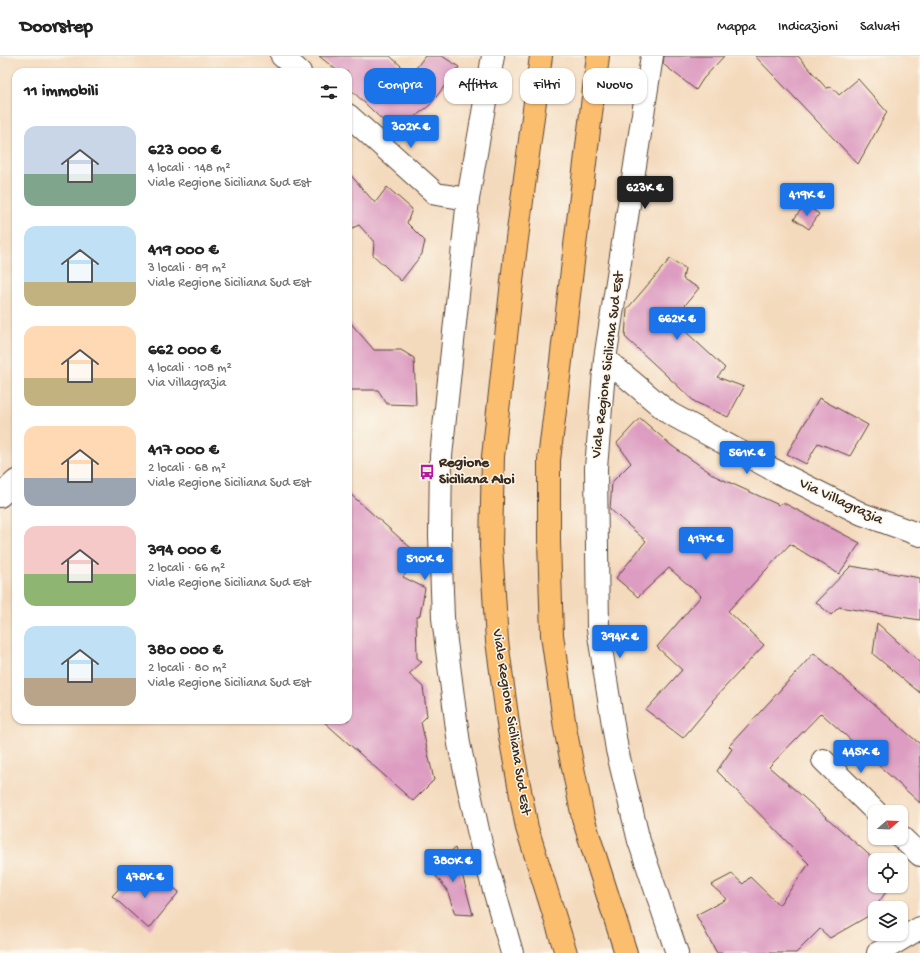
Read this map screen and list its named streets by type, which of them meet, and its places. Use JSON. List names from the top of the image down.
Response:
{
  "streets": {
    "main road": ["Viale Regione Siciliana Sud Est"],
    "street": ["Via Villagrazia"]
  },
  "crossings": [
    ["Viale Regione Siciliana Sud Est", "Via Villagrazia"]
  ],
  "places": {
    "bus stop": ["Regione Siciliana Aloi"]
  },
  "north": "right",
  "page": {
    "header": "Doorstep",
    "nav": ["Mappa", "Indicazioni", "Salvati"],
    "chip": [
      "Compra",
      "Affitta",
      "Filtri",
      "Nuovo"
    ],
    "heading": "11 immobili",
    "price": [
      "302K €",
      "623K €",
      "419K €",
      "662K €",
      "561K €",
      "417K €",
      "510K €",
      "394K €",
      "445K €",
      "380K €",
      "478K €"
    ],
    "list": [
      {
        "name": "623 000 €",
        "note": "4 locali · 148 m² · Viale Regione Siciliana Sud Est"
      },
      {
        "name": "419 000 €",
        "note": "3 locali · 89 m² · Viale Regione Siciliana Sud Est"
      },
      {
        "name": "662 000 €",
        "note": "4 locali · 108 m² · Via Villagrazia"
      },
      {
        "name": "417 000 €",
        "note": "2 locali · 68 m² · Viale Regione Siciliana Sud Est"
      },
      {
        "name": "394 000 €",
        "note": "2 locali · 66 m² · Viale Regione Siciliana Sud Est"
      },
      {
        "name": "380 000 €",
        "note": "2 locali · 80 m² · Viale Regione Siciliana Sud Est"
      }
    ]
  }
}
